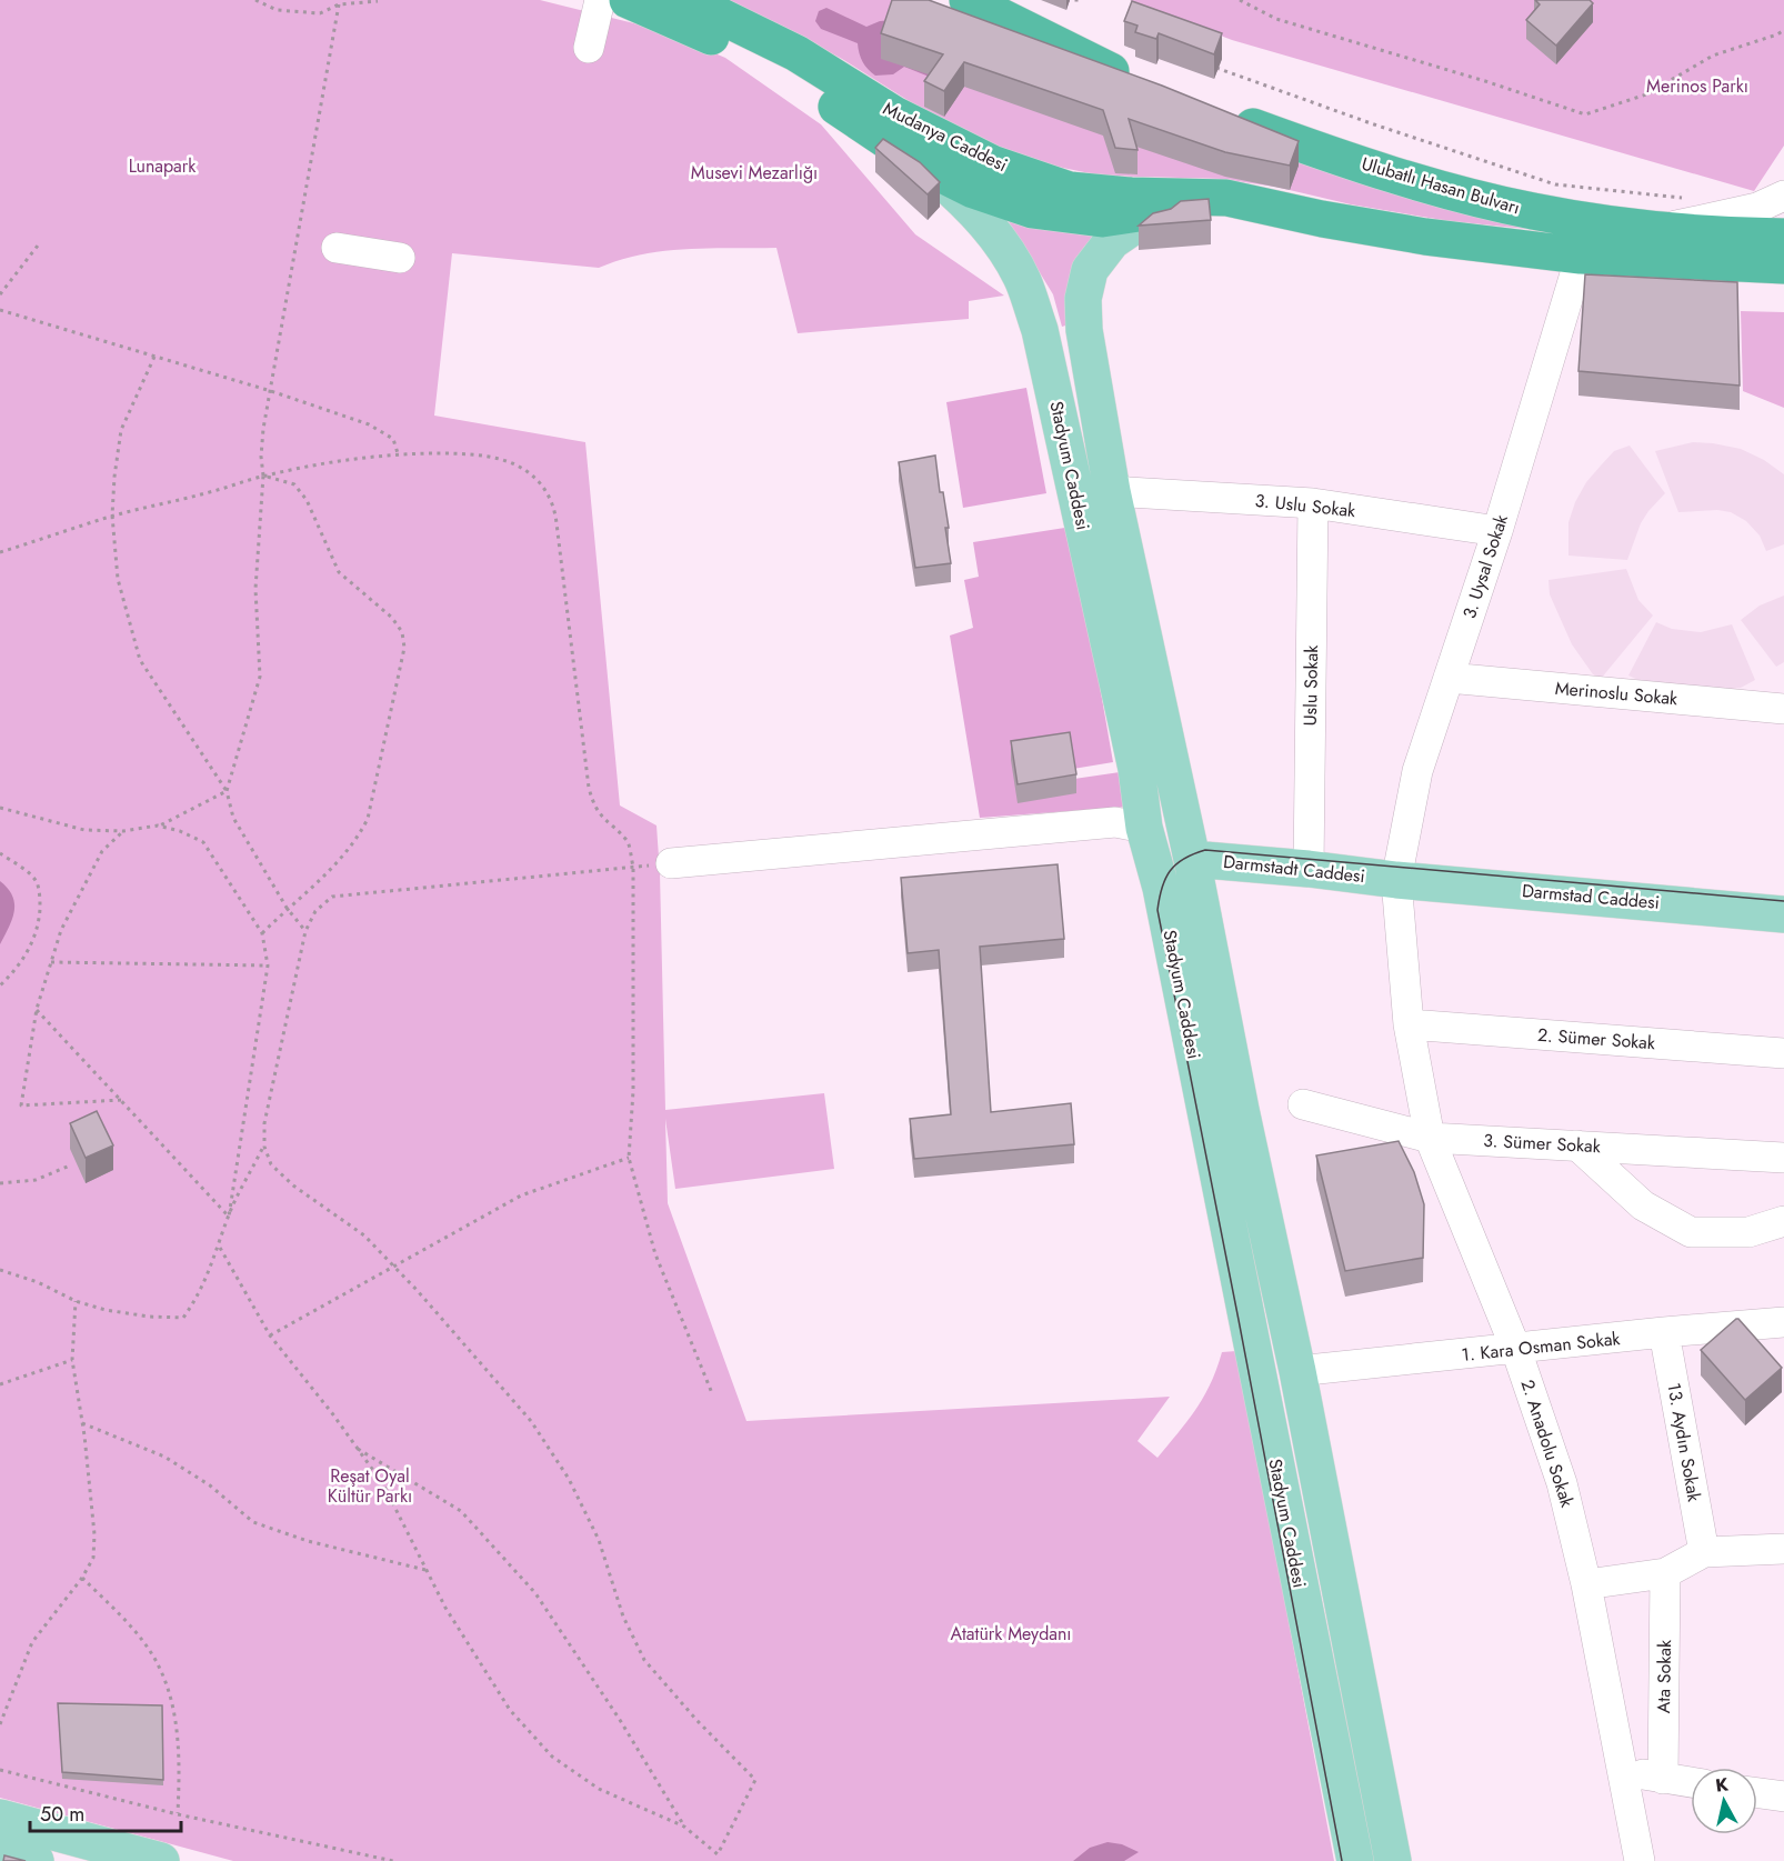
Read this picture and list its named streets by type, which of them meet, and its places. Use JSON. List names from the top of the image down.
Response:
{
  "streets": {
    "highway": ["Mudanya Caddesi", "Ulubatlı Hasan Bulvarı"],
    "main road": ["Stadyum Caddesi", "Darmstadt Caddesi", "Darmstad Caddesi"],
    "street": [
      "3. Uslu Sokak",
      "3. Uysal Sokak",
      "Uslu Sokak",
      "Merinoslu Sokak",
      "2. Sümer Sokak",
      "3. Sümer Sokak",
      "1. Kara Osman Sokak",
      "13. Aydın Sokak",
      "2. Anadolu Sokak",
      "Ata Sokak"
    ]
  },
  "crossings": [
    ["3. Uslu Sokak", "3. Uysal Sokak"],
    ["3. Uslu Sokak", "Uslu Sokak"],
    ["3. Uysal Sokak", "Merinoslu Sokak"],
    ["3. Uysal Sokak", "Darmstadt Caddesi"],
    ["3. Uysal Sokak", "Darmstad Caddesi"],
    ["3. Uysal Sokak", "2. Anadolu Sokak"],
    ["Uslu Sokak", "Darmstadt Caddesi"],
    ["Darmstadt Caddesi", "Darmstad Caddesi"],
    ["Darmstadt Caddesi", "2. Anadolu Sokak"],
    ["Darmstad Caddesi", "2. Anadolu Sokak"],
    ["2. Sümer Sokak", "2. Anadolu Sokak"],
    ["3. Sümer Sokak", "2. Anadolu Sokak"],
    ["1. Kara Osman Sokak", "13. Aydın Sokak"],
    ["1. Kara Osman Sokak", "2. Anadolu Sokak"]
  ],
  "parks": [
    "Merinos Parkı",
    "Lunapark",
    "Musevi Mezarlığı",
    "Reşat Oyal Kültür Parkı",
    "Atatürk Meydanı"
  ],
  "scale_bar": "50 m",
  "north": "top"
}
